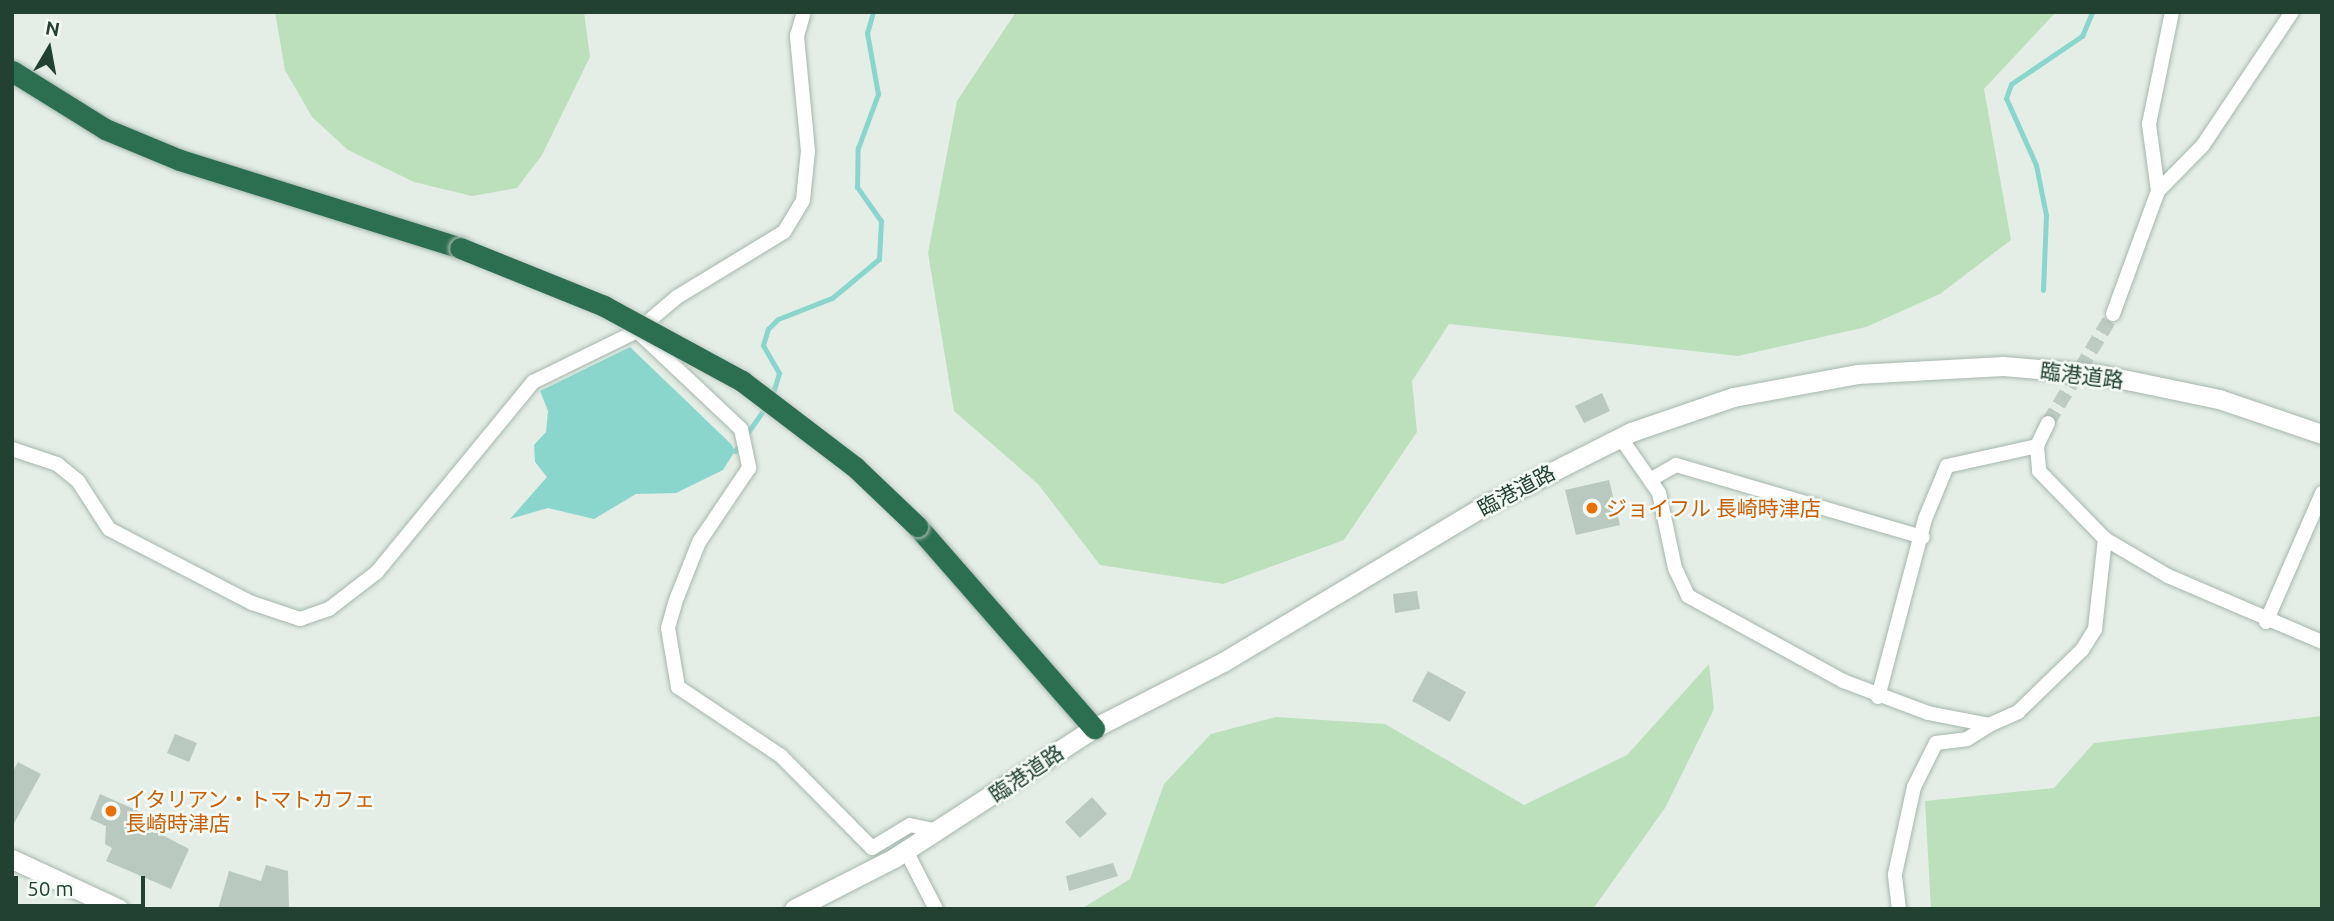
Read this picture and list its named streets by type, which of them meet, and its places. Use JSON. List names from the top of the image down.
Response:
{
  "streets": {
    "street": ["臨港道路"]
  },
  "places": ["ジョイフル 長崎時津店", "イタリアン・トマトカフェ 長崎時津店"],
  "scale_bar": "50 m",
  "north": "top"
}
